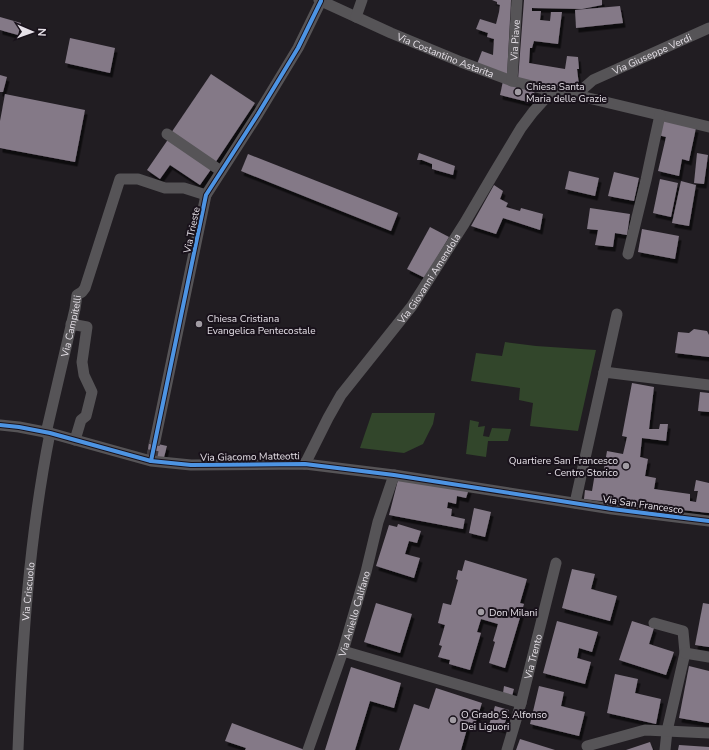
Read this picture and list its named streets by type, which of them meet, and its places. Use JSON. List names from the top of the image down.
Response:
{
  "streets": {
    "street": [
      "Via Piave",
      "Via Giuseppe Verdi",
      "Via Costantino Astarita",
      "Via Trieste",
      "Via Giovanni Amendola",
      "Via Campitelli",
      "Via Giacomo Matteotti",
      "Via San Francesco",
      "Via Criscuolo",
      "Via Aniello Califano",
      "Via Trento"
    ]
  },
  "crossings": [
    ["Via Piave", "Via Costantino Astarita"],
    ["Via Giuseppe Verdi", "Via Costantino Astarita"],
    ["Via Costantino Astarita", "Via Trieste"],
    ["Via Costantino Astarita", "Via Giovanni Amendola"],
    ["Via Trieste", "Via Campitelli"],
    ["Via Giovanni Amendola", "Via Giacomo Matteotti"],
    ["Via Campitelli", "Via Giacomo Matteotti"],
    ["Via Campitelli", "Via Criscuolo"],
    ["Via Giacomo Matteotti", "Via San Francesco"],
    ["Via Giacomo Matteotti", "Via Criscuolo"],
    ["Via Giacomo Matteotti", "Via Aniello Califano"]
  ],
  "places": [
    "Chiesa Santa Maria delle Grazie",
    "Chiesa Cristiana Evangelica Pentecostale",
    "Quartiere San Francesco - Centro Storico",
    "Don Milani",
    "O Grado S. Alfonso Dei Liguori"
  ],
  "north": "right"
}
